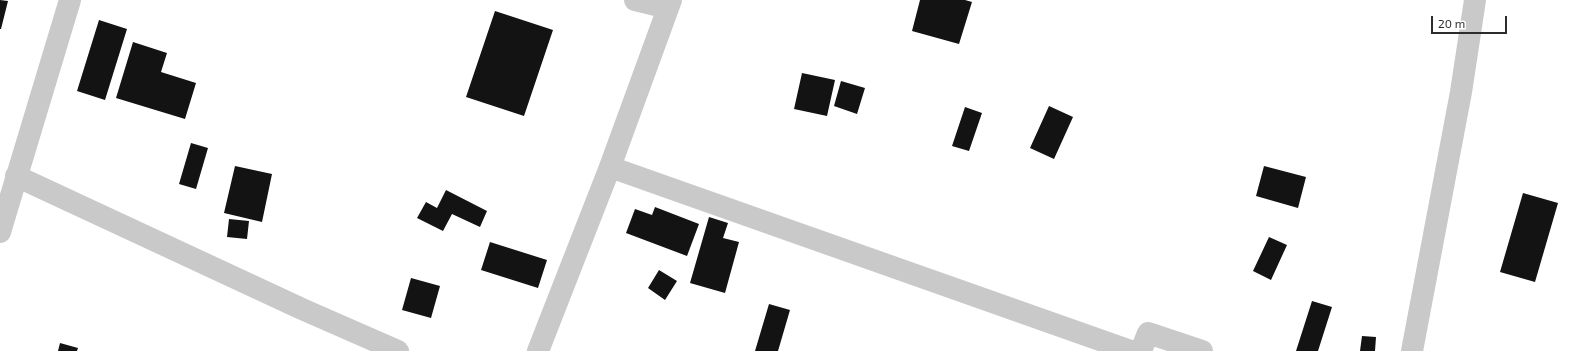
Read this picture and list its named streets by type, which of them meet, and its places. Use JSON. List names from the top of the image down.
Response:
{
  "scale_bar": "20 m"
}
